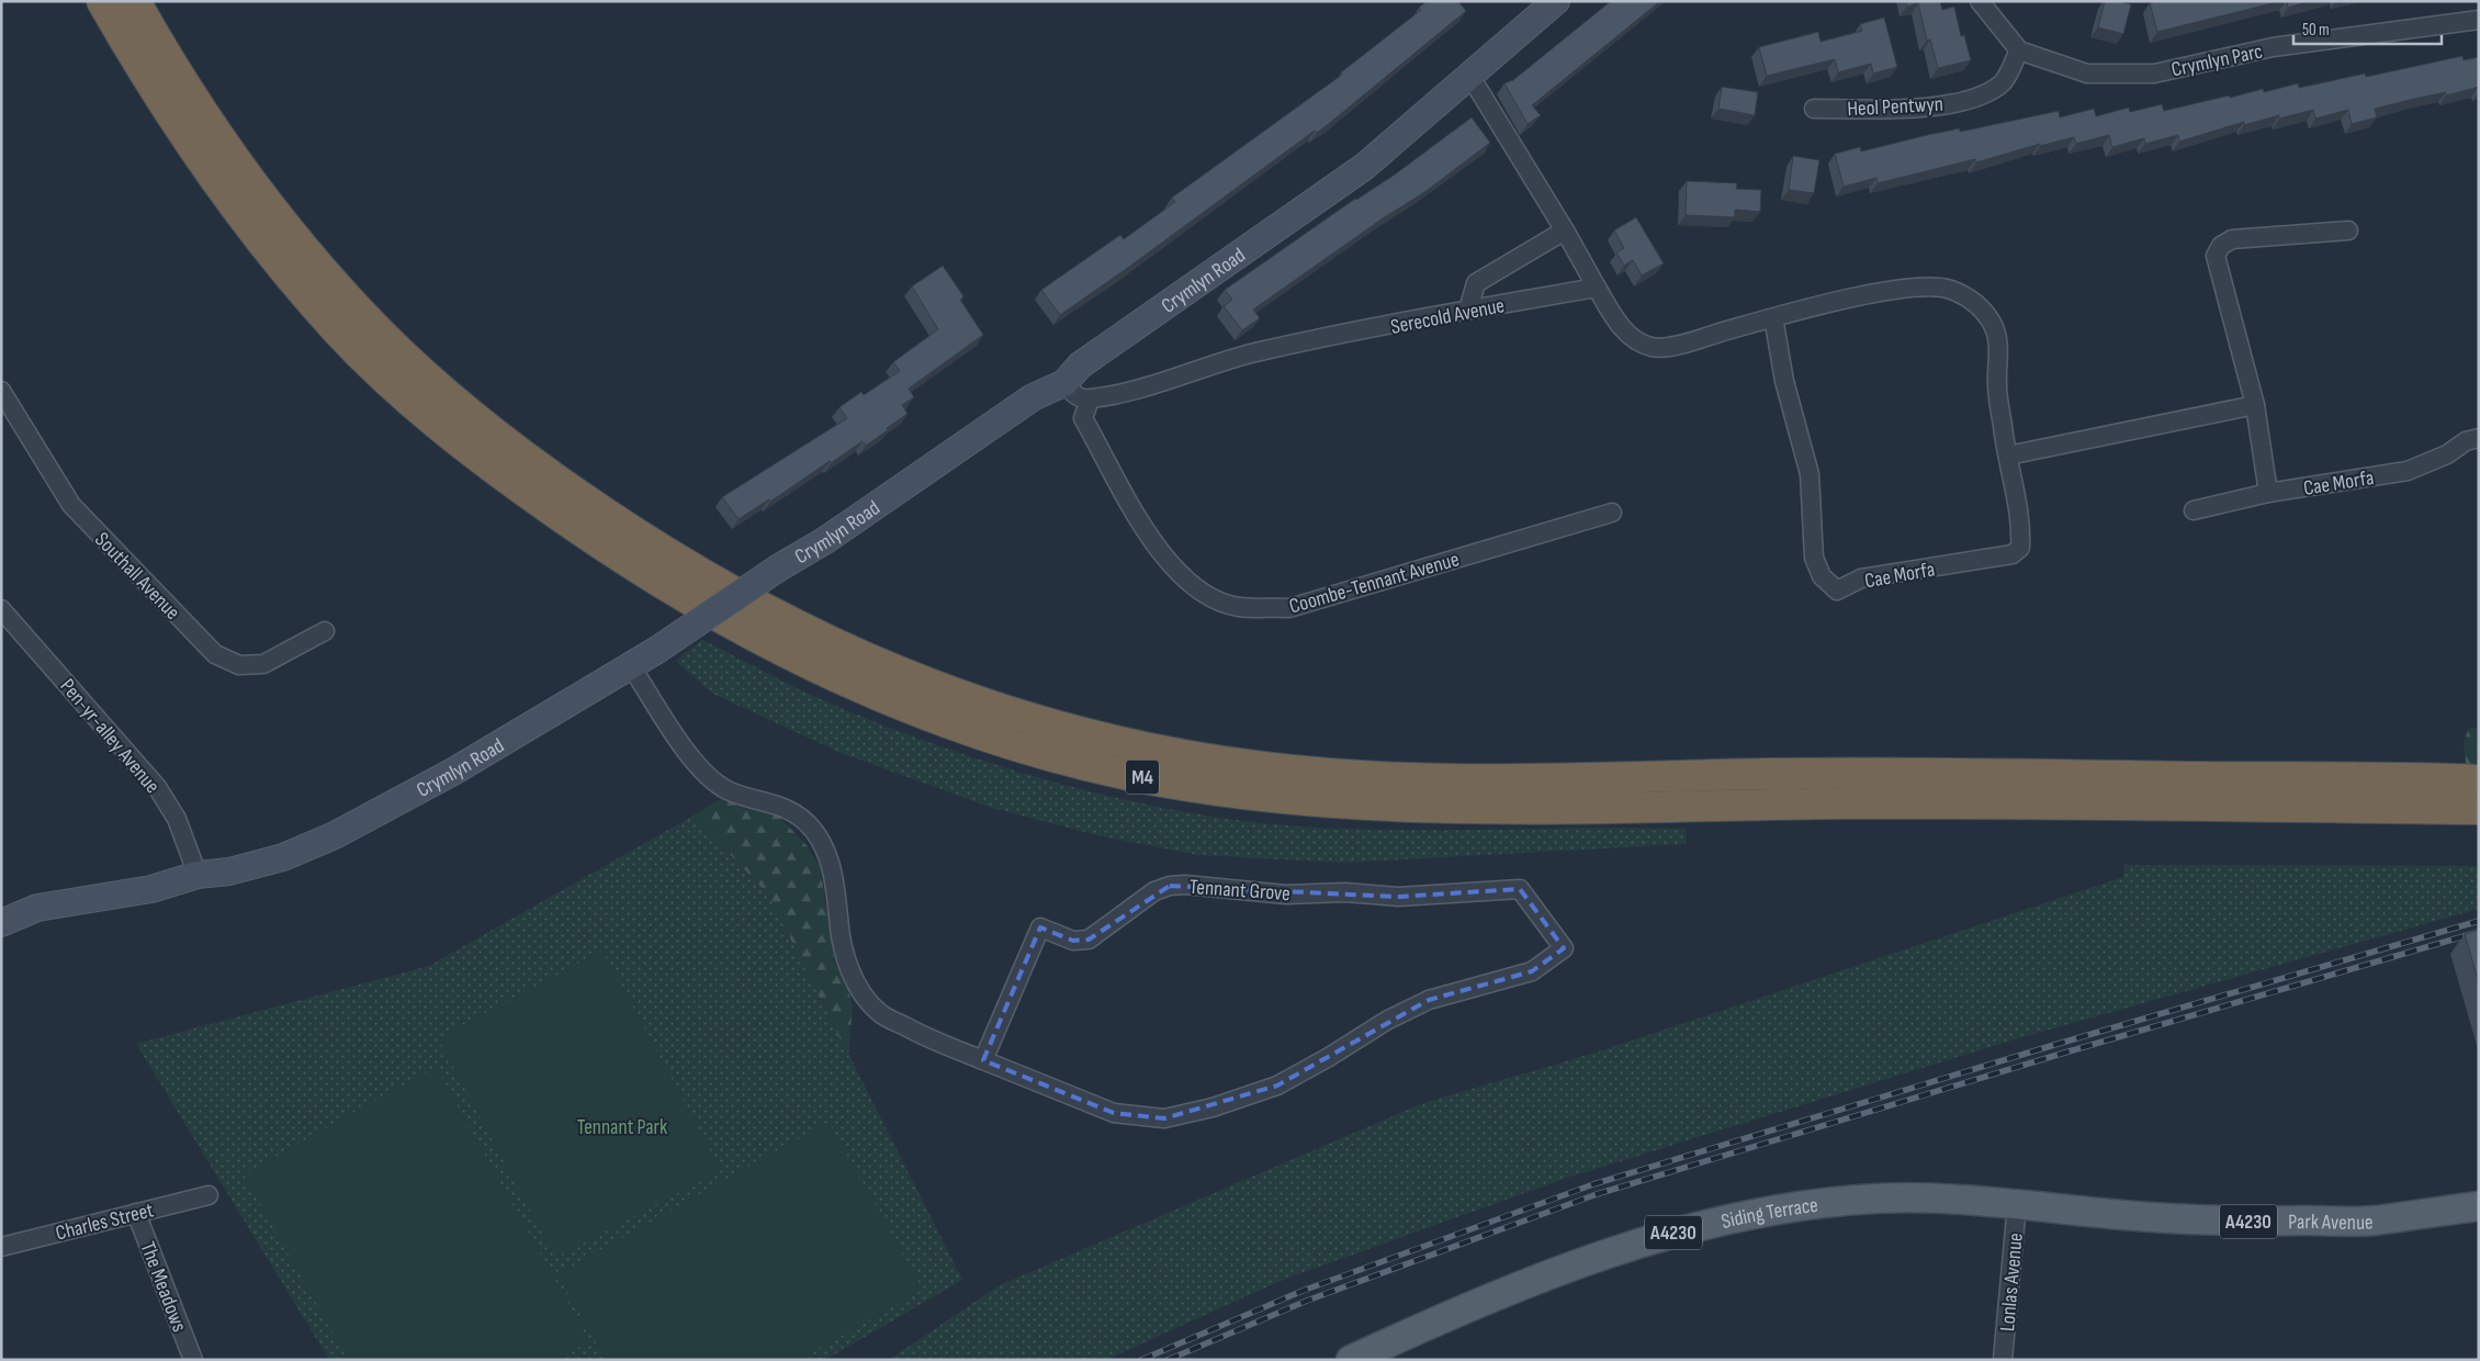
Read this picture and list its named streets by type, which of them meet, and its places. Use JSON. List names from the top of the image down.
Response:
{
  "streets": {
    "highway": ["M4"],
    "main road": ["Siding Terrace", "Park Avenue", "A4230"],
    "street": [
      "Crymlyn Parc",
      "Heol Pentwyn",
      "Crymlyn Road",
      "Serecold Avenue",
      "Cae Morfa",
      "Southall Avenue",
      "Coombe-Tennant Avenue",
      "Pen-yr-alley Avenue",
      "Tennant Grove",
      "Charles Street",
      "Lonlas Avenue",
      "The Meadows"
    ]
  },
  "crossings": [
    ["Crymlyn Parc", "Heol Pentwyn"],
    ["Crymlyn Road", "Pen-yr-alley Avenue"],
    ["Serecold Avenue", "Cae Morfa"],
    ["Serecold Avenue", "Coombe-Tennant Avenue"],
    ["Siding Terrace", "Park Avenue"],
    ["Siding Terrace", "Lonlas Avenue"],
    ["Charles Street", "The Meadows"],
    ["Park Avenue", "Lonlas Avenue"]
  ],
  "parks": ["Tennant Park"],
  "scale_bar": "50 m"
}
